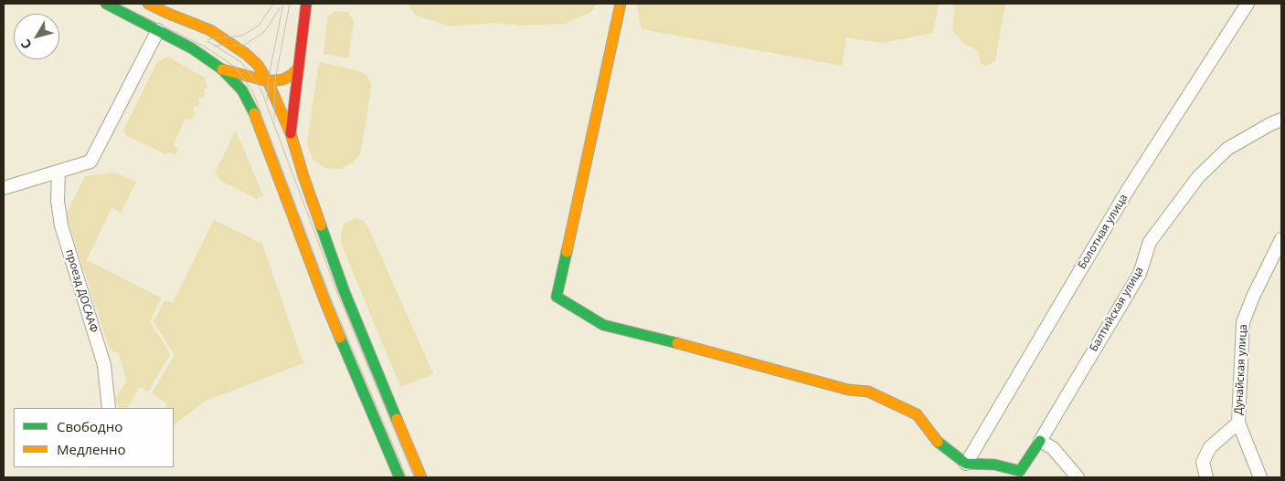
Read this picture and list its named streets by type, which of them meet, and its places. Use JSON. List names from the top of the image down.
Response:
{
  "streets": {
    "street": [
      "Болотная улица",
      "проезд ДОСААФ",
      "Балтийская улица",
      "Дунайская улица"
    ]
  },
  "legend": ["Свободно", "Медленно"],
  "north": "bottom left"
}
